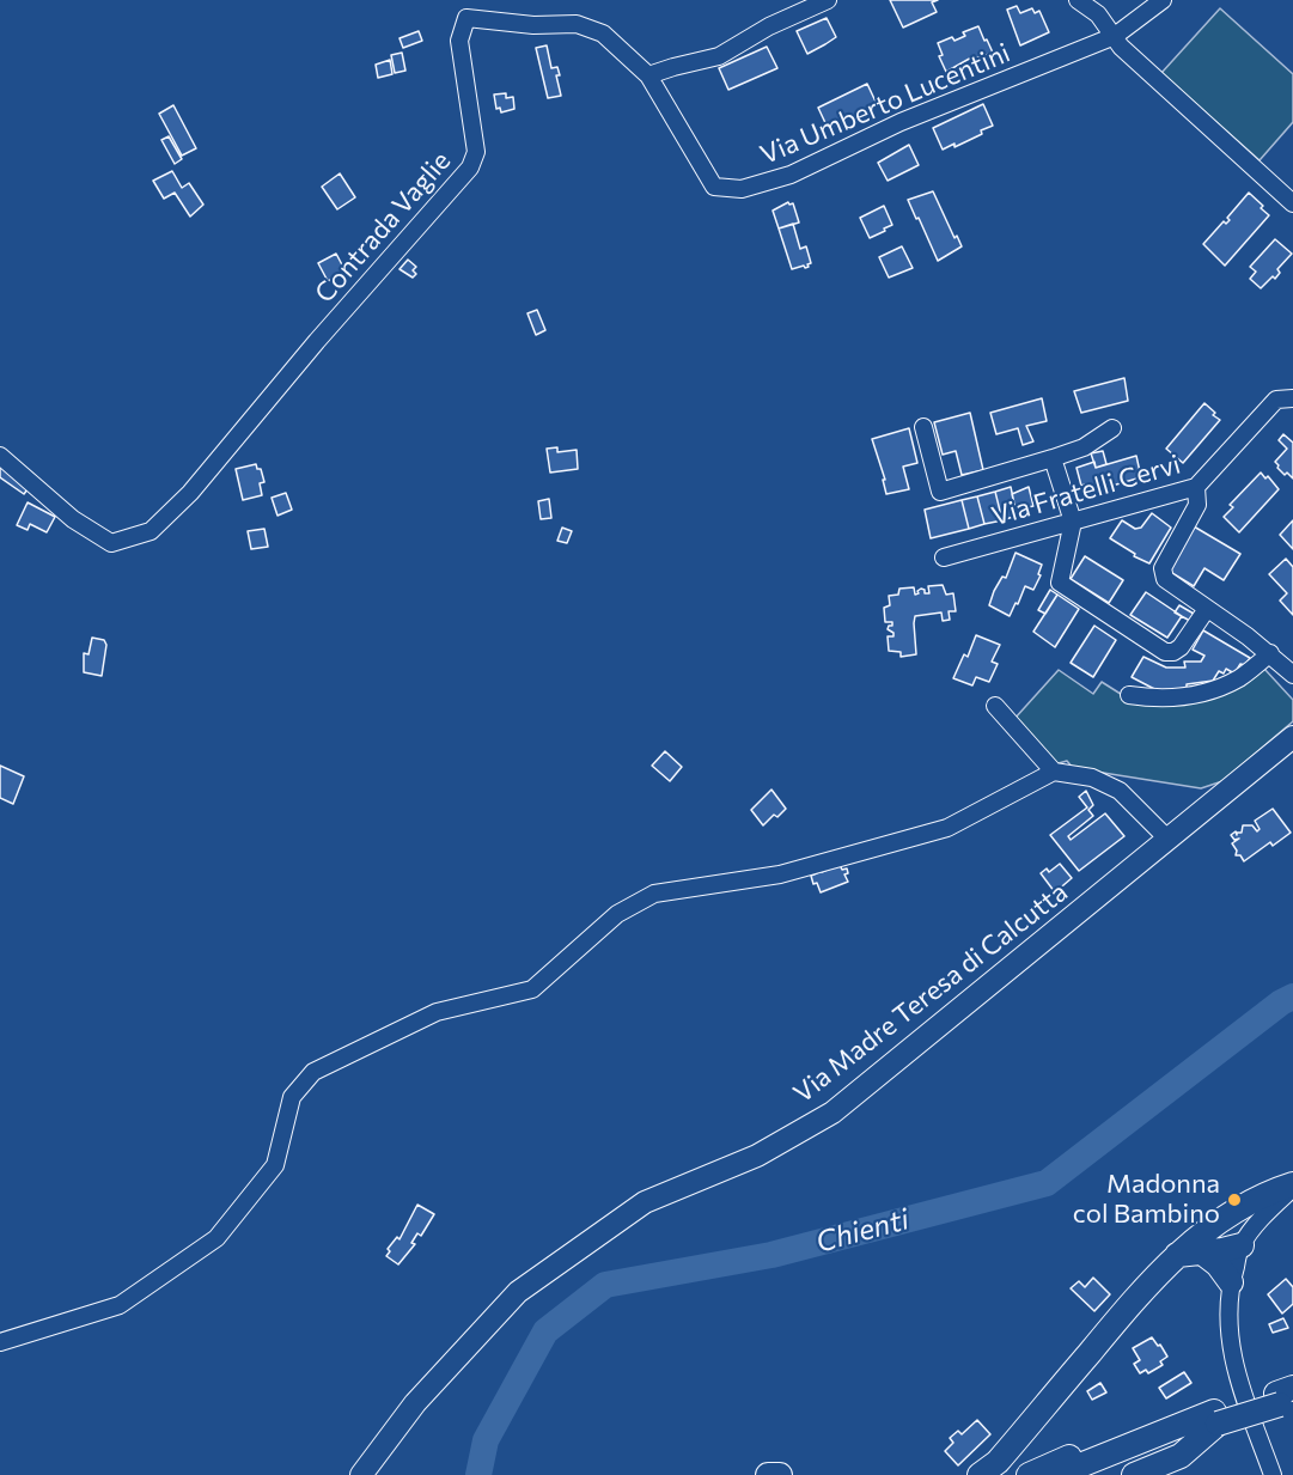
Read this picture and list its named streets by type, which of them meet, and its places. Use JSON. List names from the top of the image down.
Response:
{
  "streets": {
    "main road": ["Via Madre Teresa di Calcutta"],
    "street": ["Via Umberto Lucentini", "Contrada Vaglie", "Via Fratelli Cervi"]
  },
  "crossings": [
    ["Via Umberto Lucentini", "Contrada Vaglie"]
  ],
  "water": ["Chienti"],
  "places": ["Madonna col Bambino"]
}
